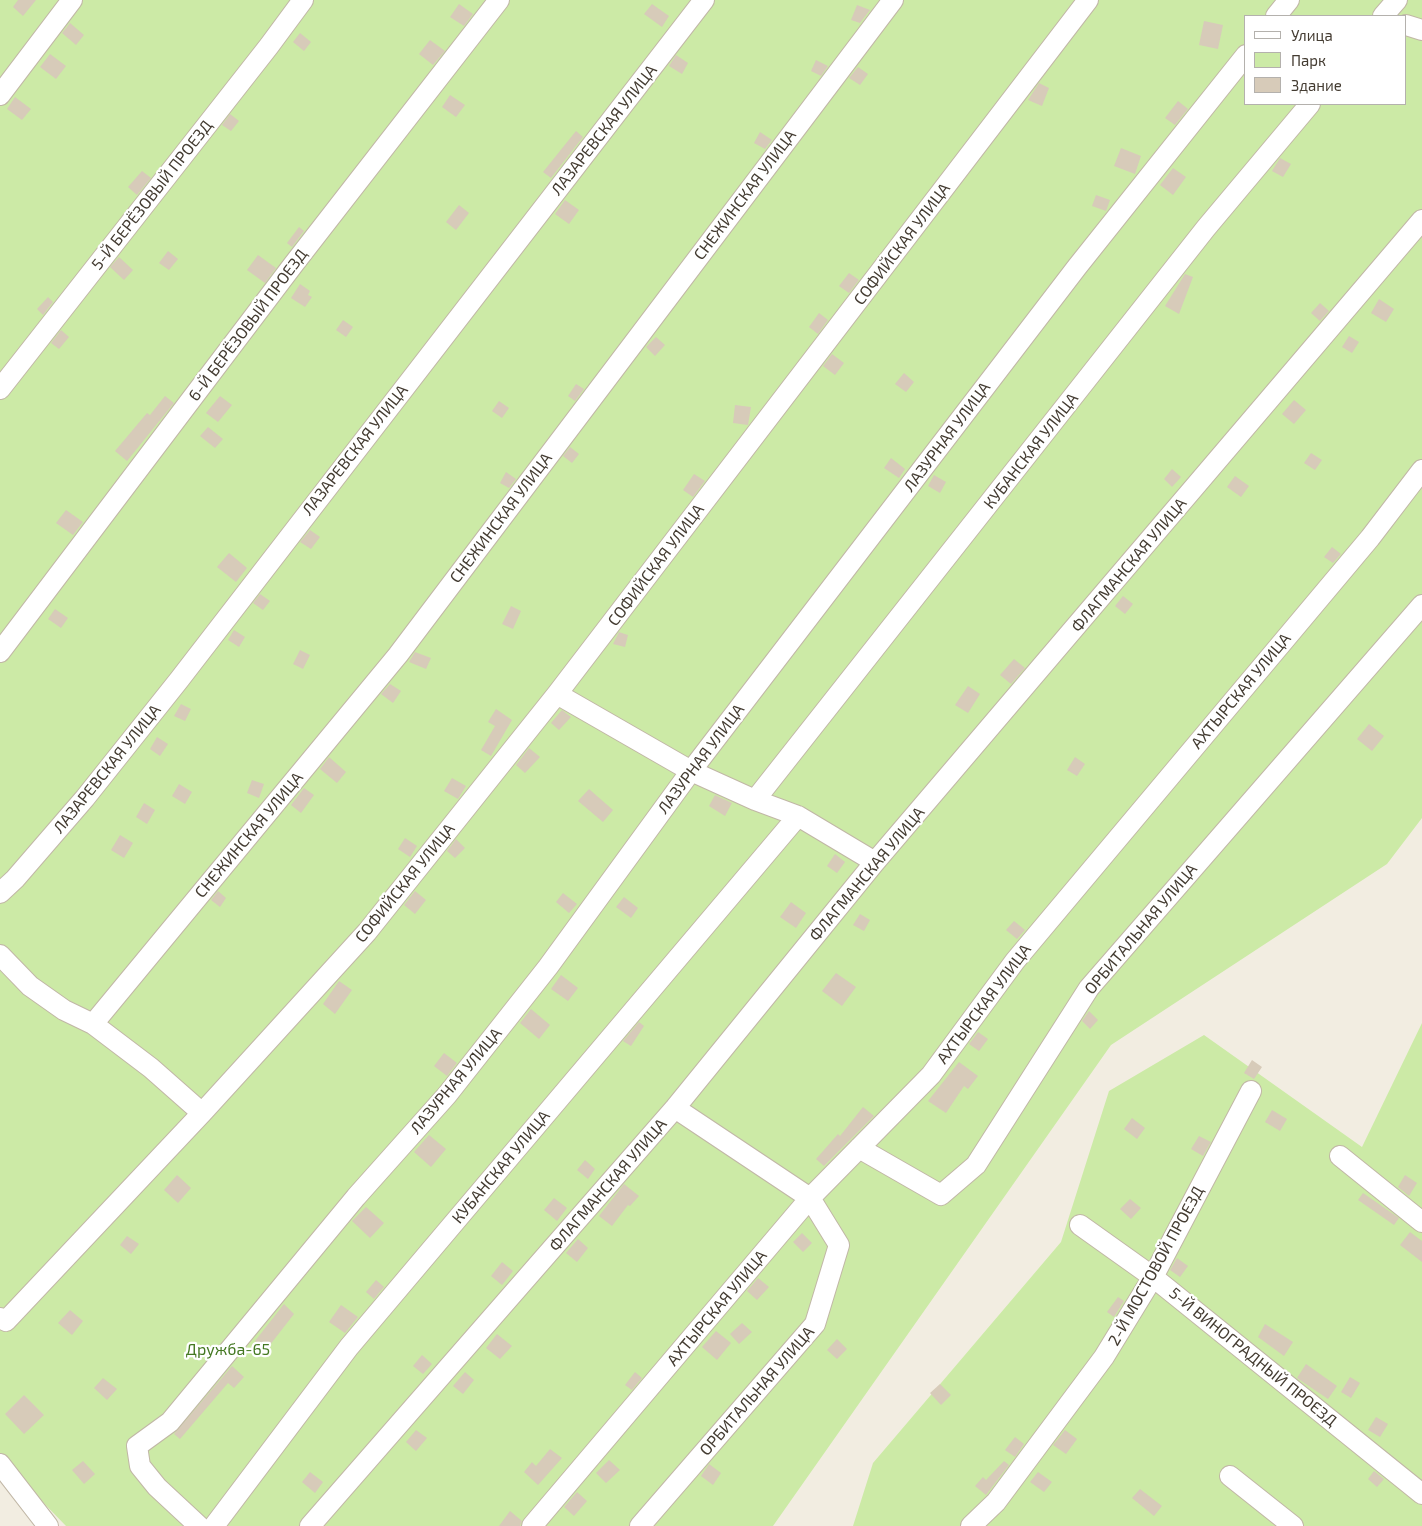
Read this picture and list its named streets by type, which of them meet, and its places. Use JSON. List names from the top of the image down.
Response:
{
  "streets": {
    "lane": [
      "ЛАЗАРЕВСКАЯ УЛИЦА",
      "5-Й БЕРЁЗОВЫЙ ПРОЕЗД",
      "СНЕЖИНСКАЯ УЛИЦА",
      "СОФИЙСКАЯ УЛИЦА",
      "6-Й БЕРЁЗОВЫЙ ПРОЕЗД",
      "ЛАЗУРНАЯ УЛИЦА",
      "КУБАНСКАЯ УЛИЦА",
      "ФЛАГМАНСКАЯ УЛИЦА",
      "АХТЫРСКАЯ УЛИЦА",
      "ОРБИТАЛЬНАЯ УЛИЦА",
      "2-Й МОСТОВОЙ ПРОЕЗД",
      "5-Й ВИНОГРАДНЫЙ ПРОЕЗД"
    ]
  },
  "crossings": [
    ["ФЛАГМАНСКАЯ УЛИЦА", "ОРБИТАЛЬНАЯ УЛИЦА"],
    ["АХТЫРСКАЯ УЛИЦА", "ОРБИТАЛЬНАЯ УЛИЦА"],
    ["2-Й МОСТОВОЙ ПРОЕЗД", "5-Й ВИНОГРАДНЫЙ ПРОЕЗД"]
  ],
  "parks": ["Дружба-65"],
  "legend": ["Улица", "Парк", "Здание"]
}
